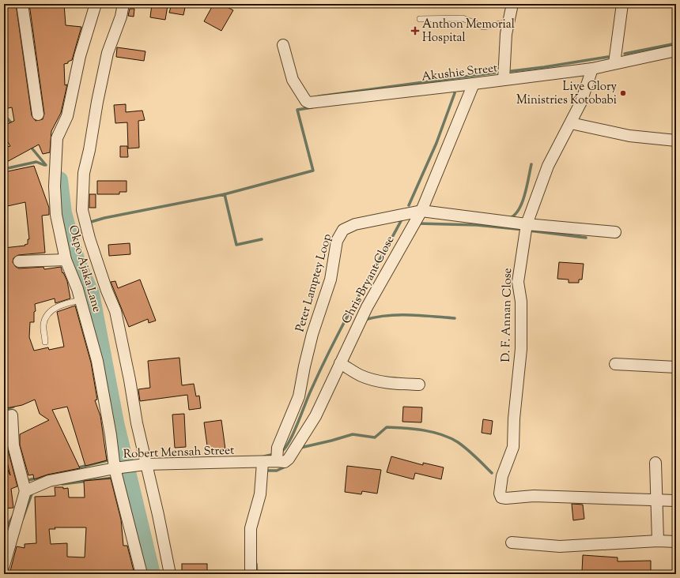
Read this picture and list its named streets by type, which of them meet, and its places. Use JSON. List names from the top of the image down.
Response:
{
  "streets": {
    "street": [
      "Akushie Street",
      "Okpo Ajaka Lane",
      "Chris Bryant Close",
      "Peter Lamptey Loop",
      "D. F. Annan Close",
      "Robert Mensah Street"
    ]
  },
  "crossings": [
    ["Akushie Street", "Chris Bryant Close"],
    ["Akushie Street", "D. F. Annan Close"],
    ["Okpo Ajaka Lane", "Robert Mensah Street"],
    ["Chris Bryant Close", "Peter Lamptey Loop"],
    ["Chris Bryant Close", "Robert Mensah Street"],
    ["Peter Lamptey Loop", "D. F. Annan Close"]
  ],
  "places": {
    "health": ["Anthon Memorial Hospital"],
    "other": ["Live Glory Ministries Kotobabi"]
  }
}
